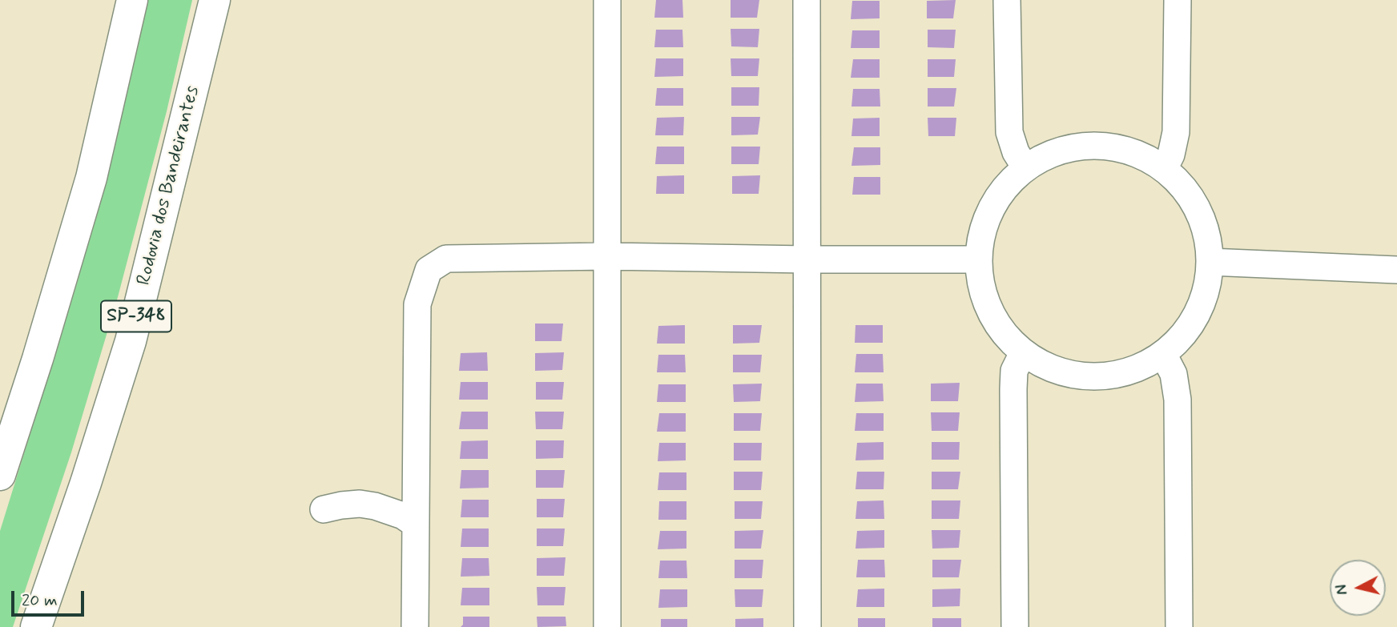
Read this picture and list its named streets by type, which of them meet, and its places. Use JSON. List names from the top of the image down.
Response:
{
  "streets": {
    "highway": ["Rodovia dos Bandeirantes", "SP-348"]
  },
  "scale_bar": "20 m",
  "north": "left"
}
